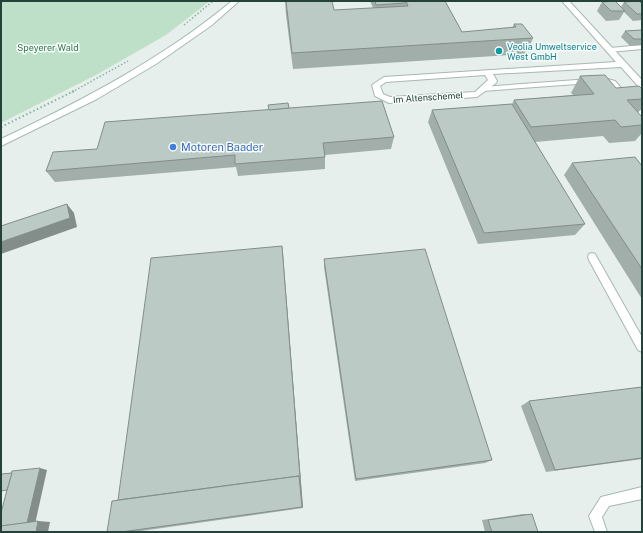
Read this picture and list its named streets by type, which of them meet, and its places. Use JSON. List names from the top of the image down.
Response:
{
  "streets": {
    "street": ["Im Altenschemel"]
  },
  "parks": ["Speyerer Wald"],
  "places": ["Veolia Umweltservice West GmbH", "Motoren Baader"]
}
